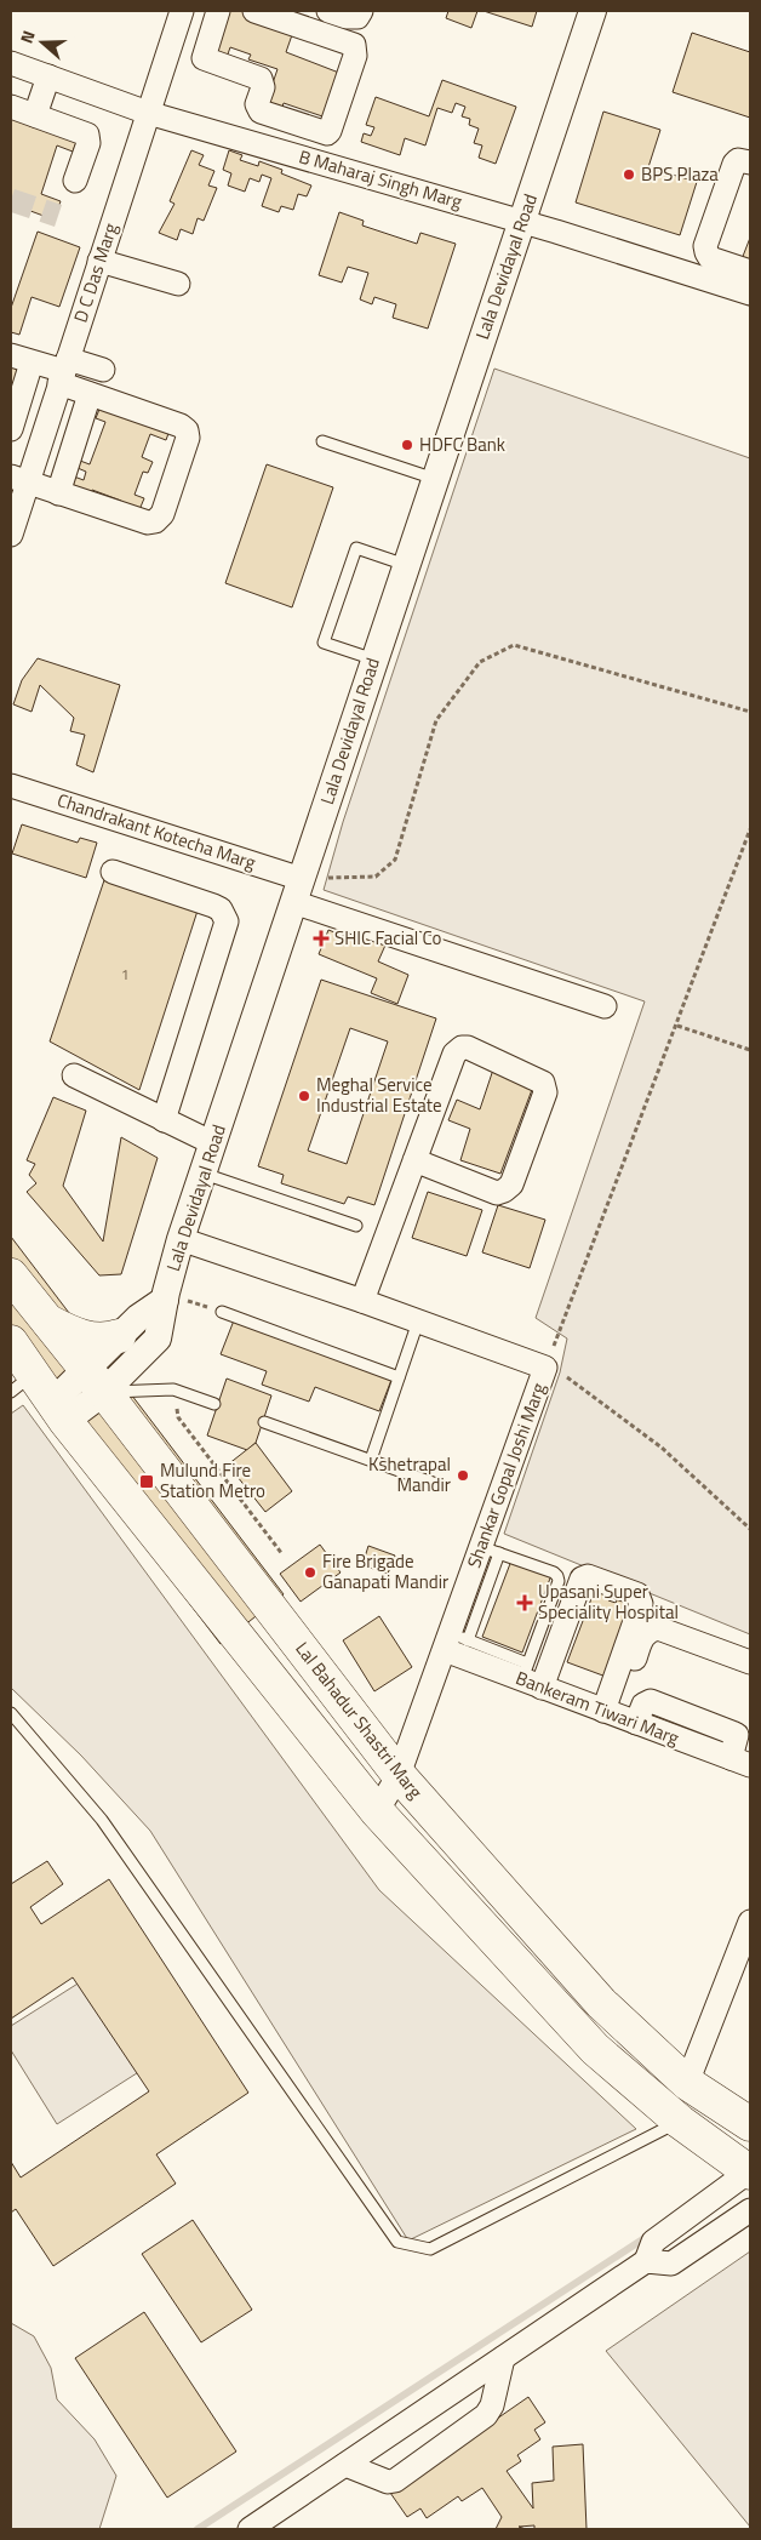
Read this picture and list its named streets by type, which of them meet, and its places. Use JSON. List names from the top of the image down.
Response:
{
  "streets": {
    "main road": ["Lal Bahadur Shastri Marg"],
    "street": [
      "B Maharaj Singh Marg",
      "Lala Devidayal Road",
      "D C Das Marg",
      "Chandrakant Kotecha Marg",
      "Shankar Gopal Joshi Marg",
      "Bankeram Tiwari Marg"
    ]
  },
  "crossings": [
    ["B Maharaj Singh Marg", "Lala Devidayal Road"],
    ["B Maharaj Singh Marg", "D C Das Marg"],
    ["Lala Devidayal Road", "Chandrakant Kotecha Marg"],
    ["Lala Devidayal Road", "Shankar Gopal Joshi Marg"],
    ["Lala Devidayal Road", "Lal Bahadur Shastri Marg"],
    ["Shankar Gopal Joshi Marg", "Bankeram Tiwari Marg"],
    ["Shankar Gopal Joshi Marg", "Lal Bahadur Shastri Marg"]
  ],
  "places": {
    "other": [
      "BPS Plaza",
      "HDFC Bank",
      "Meghal Service Industrial Estate",
      "Kshetrapal Mandir",
      "Fire Brigade Ganapati Mandir"
    ],
    "health": ["SHIC Facial Co", "Upasani Super Speciality Hospital"],
    "transit": ["Mulund Fire Station Metro"]
  },
  "house_numbers": ["1"],
  "north": "left"
}
